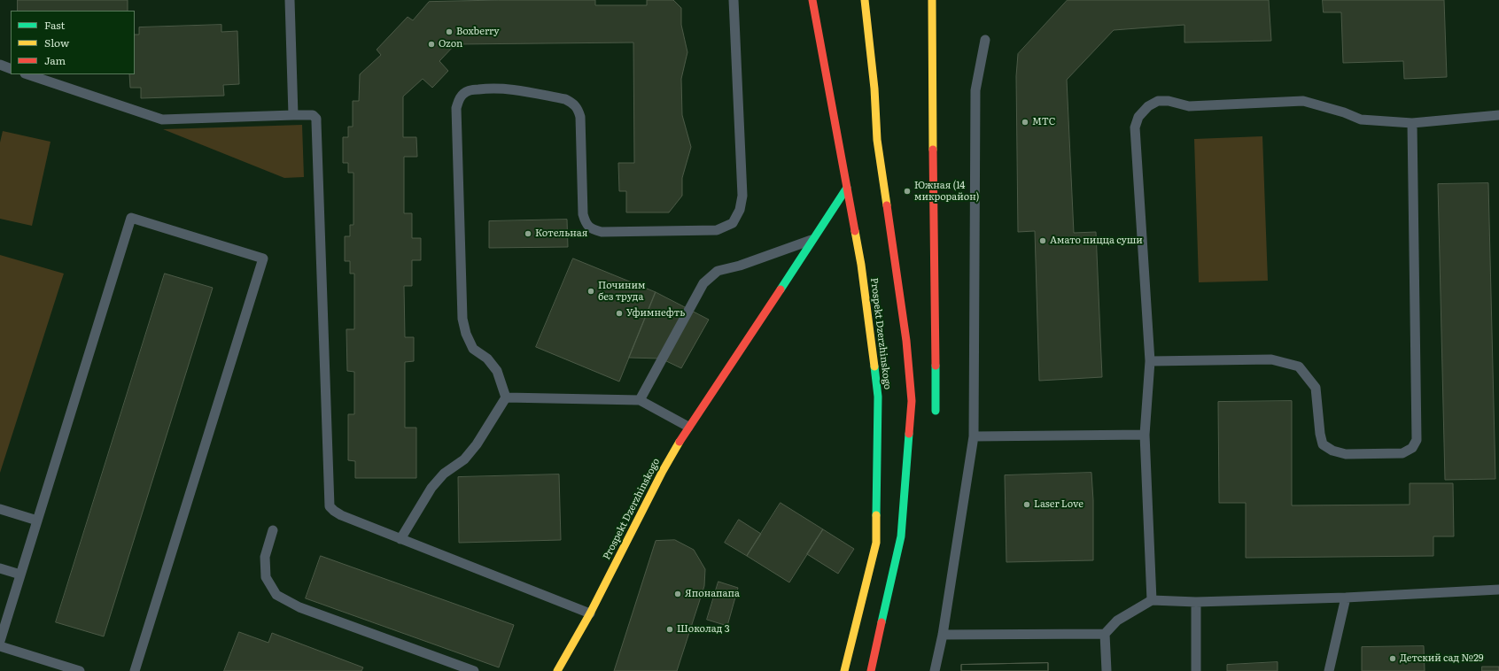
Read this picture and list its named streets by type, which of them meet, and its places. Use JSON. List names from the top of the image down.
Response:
{
  "streets": {
    "street": ["Prospekt Dzerzhinskogo"]
  },
  "places": [
    "Boxberry",
    "Ozon",
    "МТС",
    "Южная (14 микрорайон)",
    "Котельная",
    "Амато пицца суши",
    "Починим без труда",
    "Уфимнефть",
    "Laser Love",
    "Японапапа",
    "Шоколад 3",
    "Детский сад №29"
  ],
  "legend": ["Fast", "Slow", "Jam"]
}
